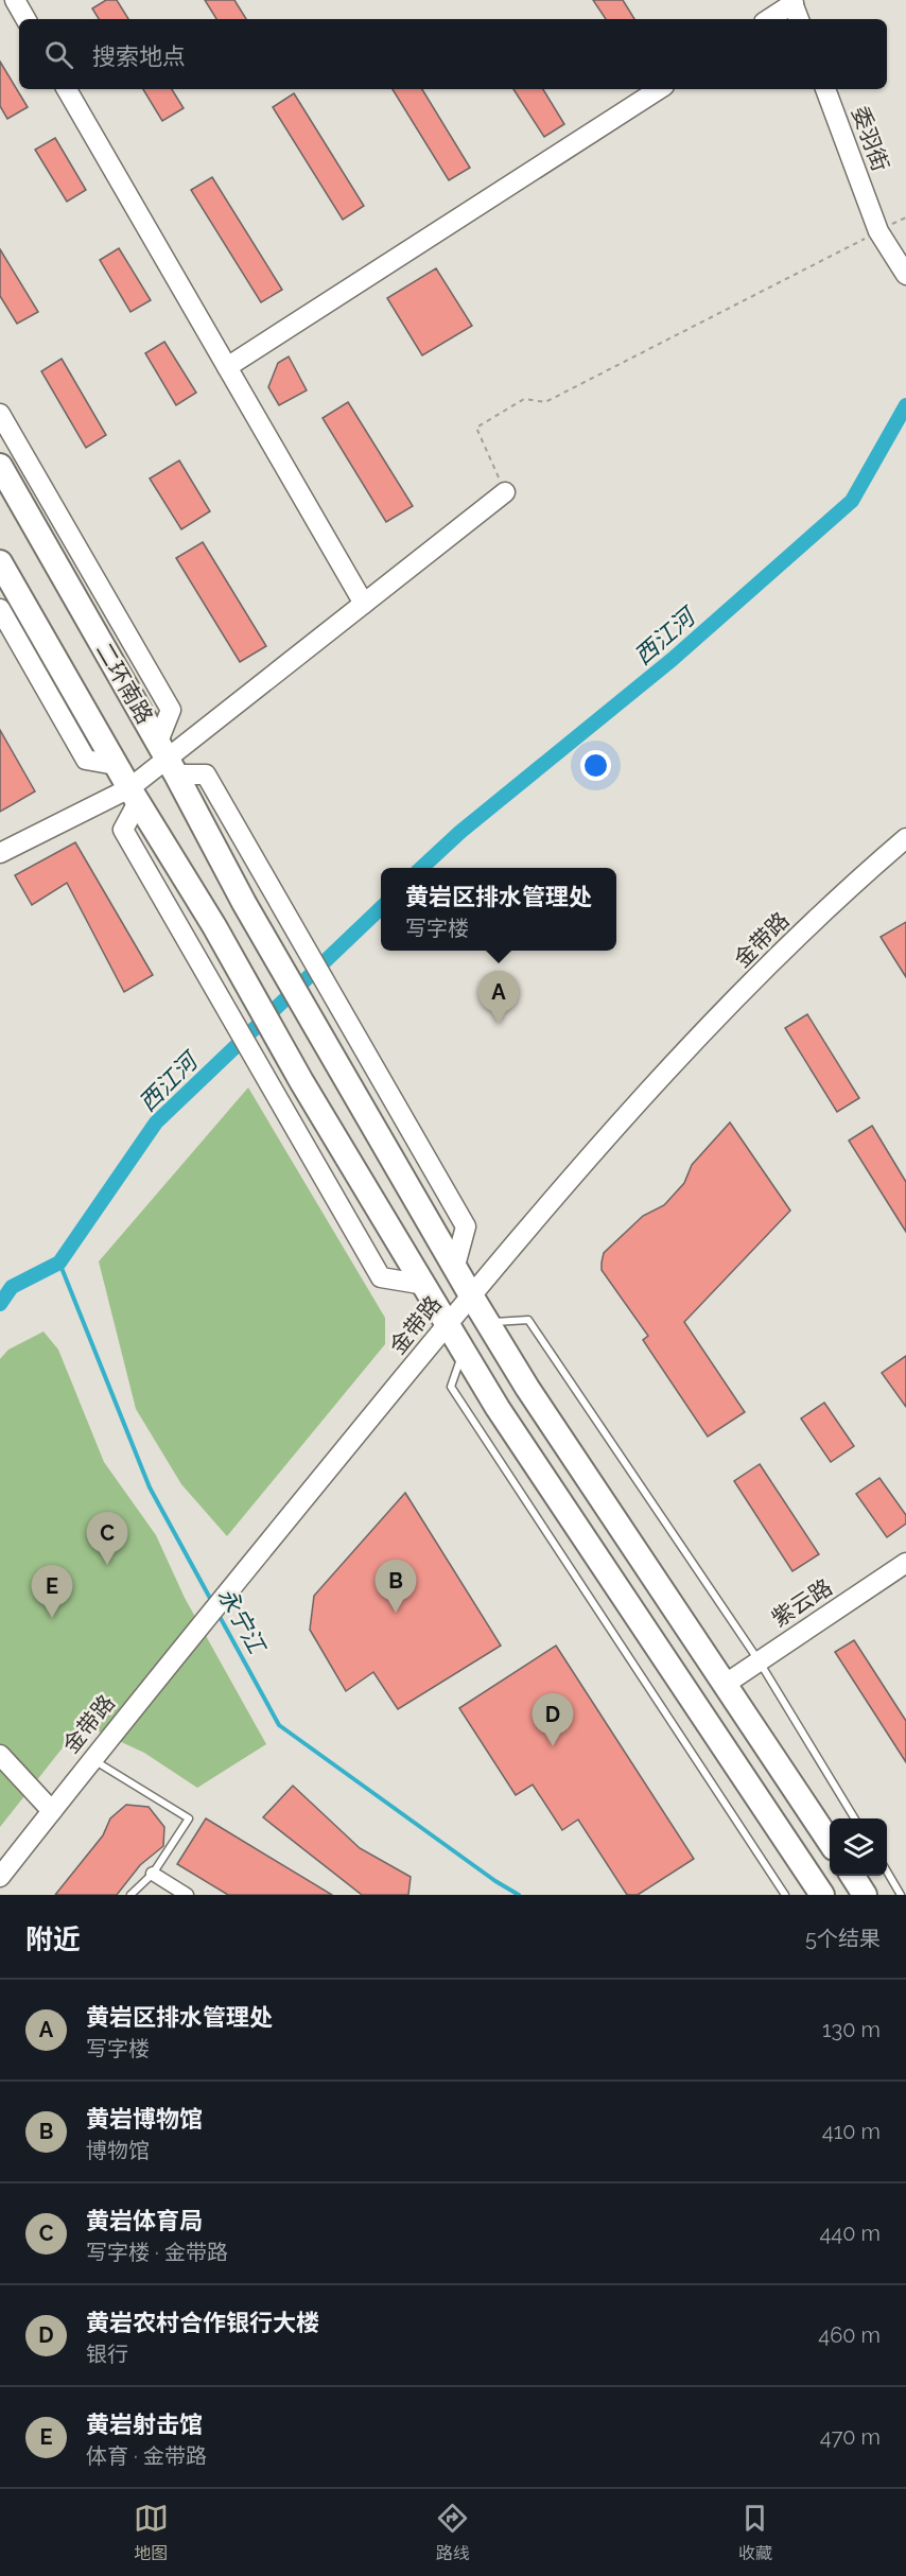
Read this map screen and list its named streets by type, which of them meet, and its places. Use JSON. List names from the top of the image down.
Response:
{
  "streets": {
    "highway": ["二环南路"],
    "street": ["委羽街", "金带路", "紫云路"]
  },
  "crossings": [
    ["二环南路", "金带路"],
    ["二环南路", "紫云路"]
  ],
  "water": ["西江河", "永宁江"],
  "page": {
    "search": "搜索地点",
    "popup": ["黄岩区排水管理处", "写字楼"],
    "pins": [
      "A",
      "C",
      "B",
      "E",
      "D"
    ],
    "heading": ["附近", "5个结果"],
    "list": [
      {
        "mark": "A",
        "name": "黄岩区排水管理处",
        "note": "写字楼",
        "value": "130 m"
      },
      {
        "mark": "B",
        "name": "黄岩博物馆",
        "note": "博物馆",
        "value": "410 m"
      },
      {
        "mark": "C",
        "name": "黄岩体育局",
        "note": "写字楼 · 金带路",
        "value": "440 m"
      },
      {
        "mark": "D",
        "name": "黄岩农村合作银行大楼",
        "note": "银行",
        "value": "460 m"
      },
      {
        "mark": "E",
        "name": "黄岩射击馆",
        "note": "体育 · 金带路",
        "value": "470 m"
      }
    ],
    "nav": ["地图", "路线", "收藏"]
  }
}
